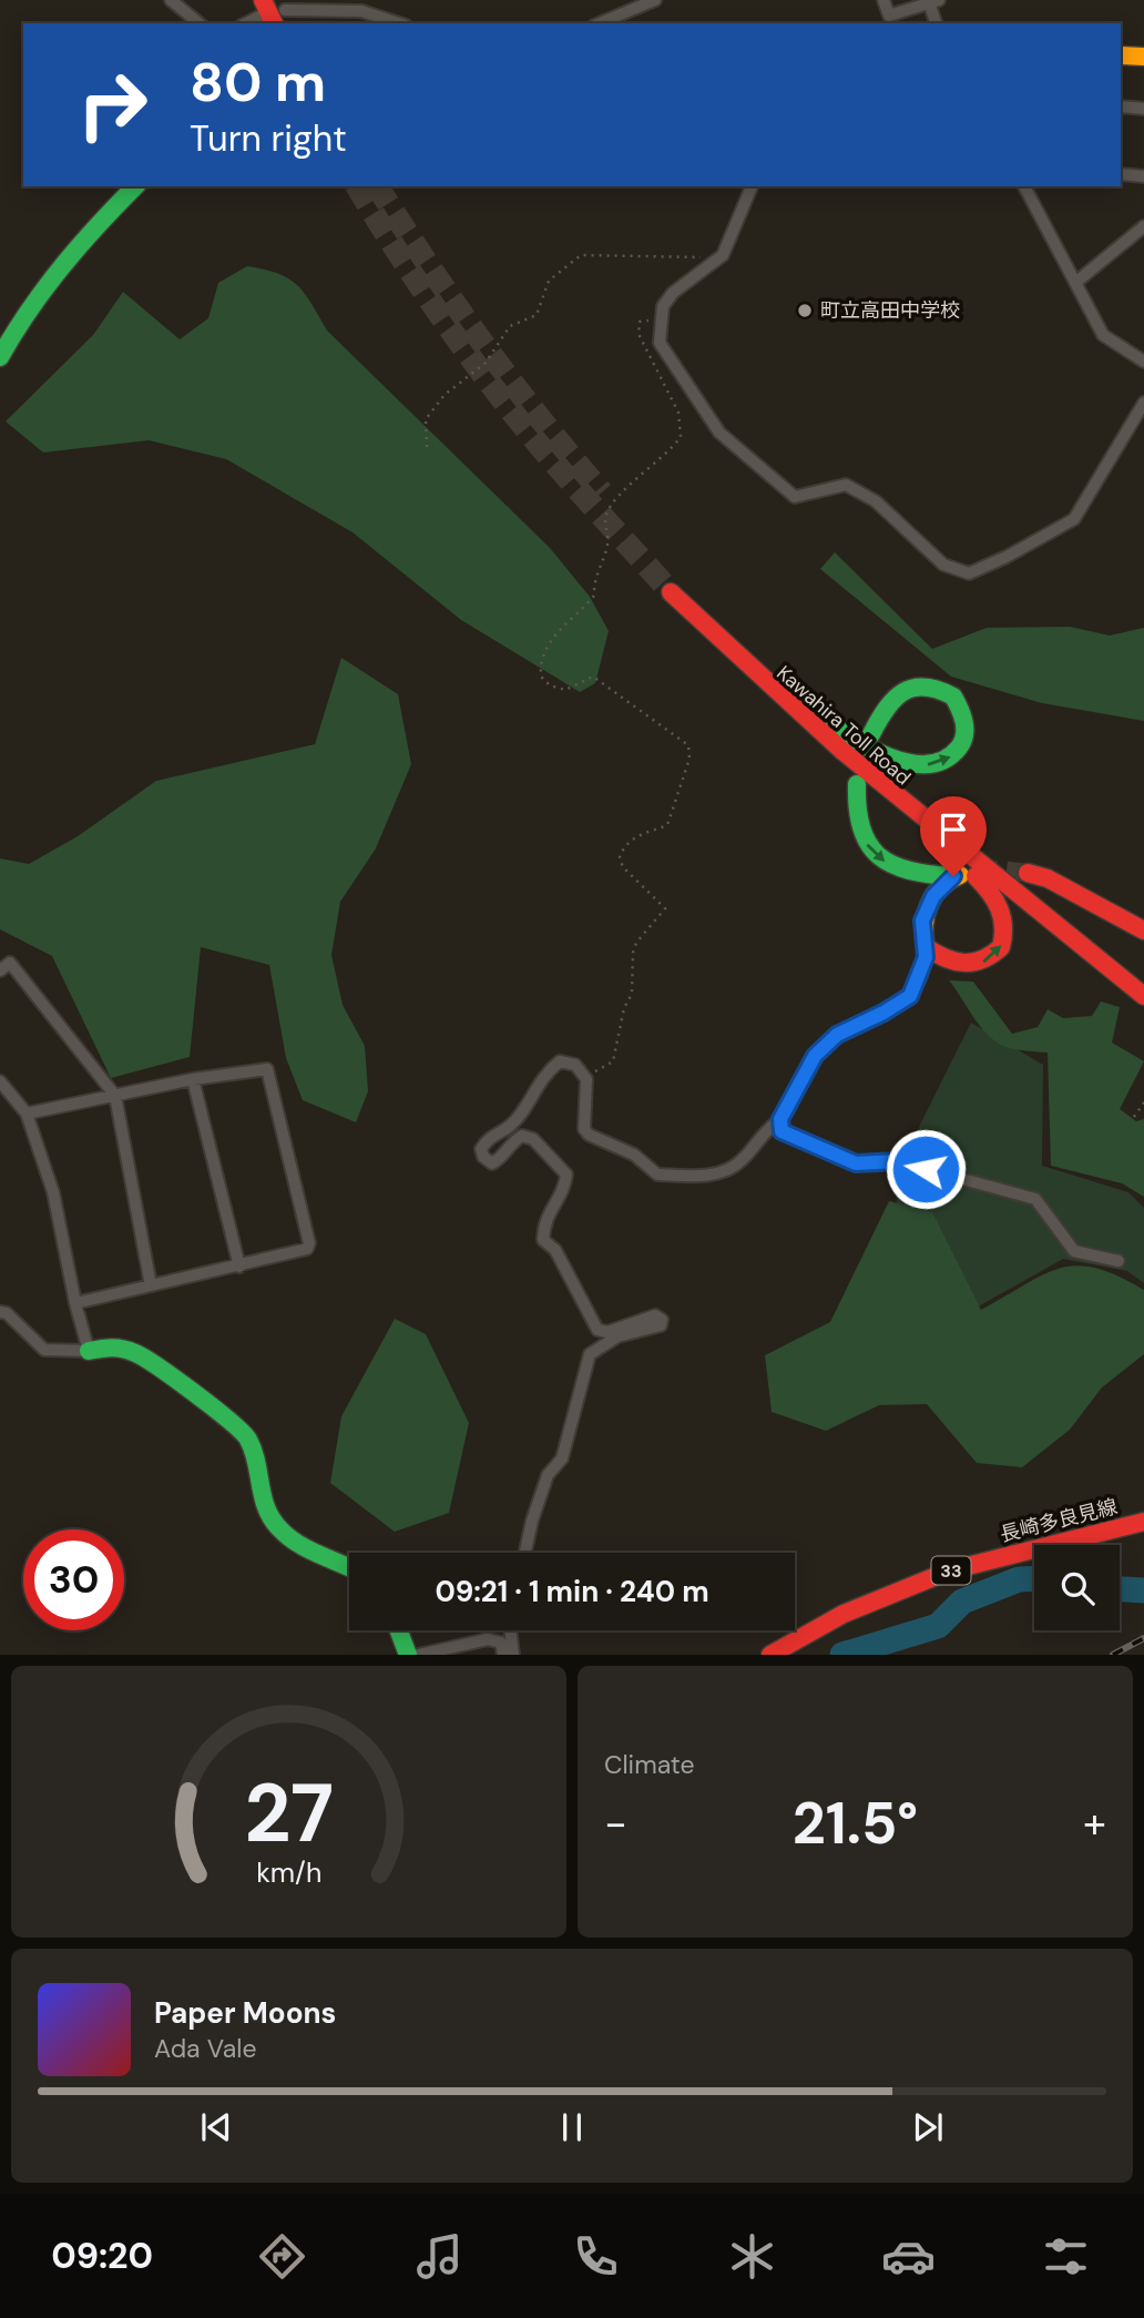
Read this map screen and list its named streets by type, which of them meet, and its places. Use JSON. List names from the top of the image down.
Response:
{
  "streets": {
    "main road": ["Kawahira Toll Road", "長崎多良見線", "33"]
  },
  "places": ["町立高田中学校"],
  "page": {
    "turn": ["80 m", "Turn right"],
    "limit": "30",
    "trip": "09:21 · 1 min · 240 m",
    "tile": "Climate",
    "heat": ["−", "21.5°", "+"],
    "song": ["Paper Moons", "Ada Vale"],
    "tabs": "09:20",
    "gauge": ["27", "km/h"]
  }
}
